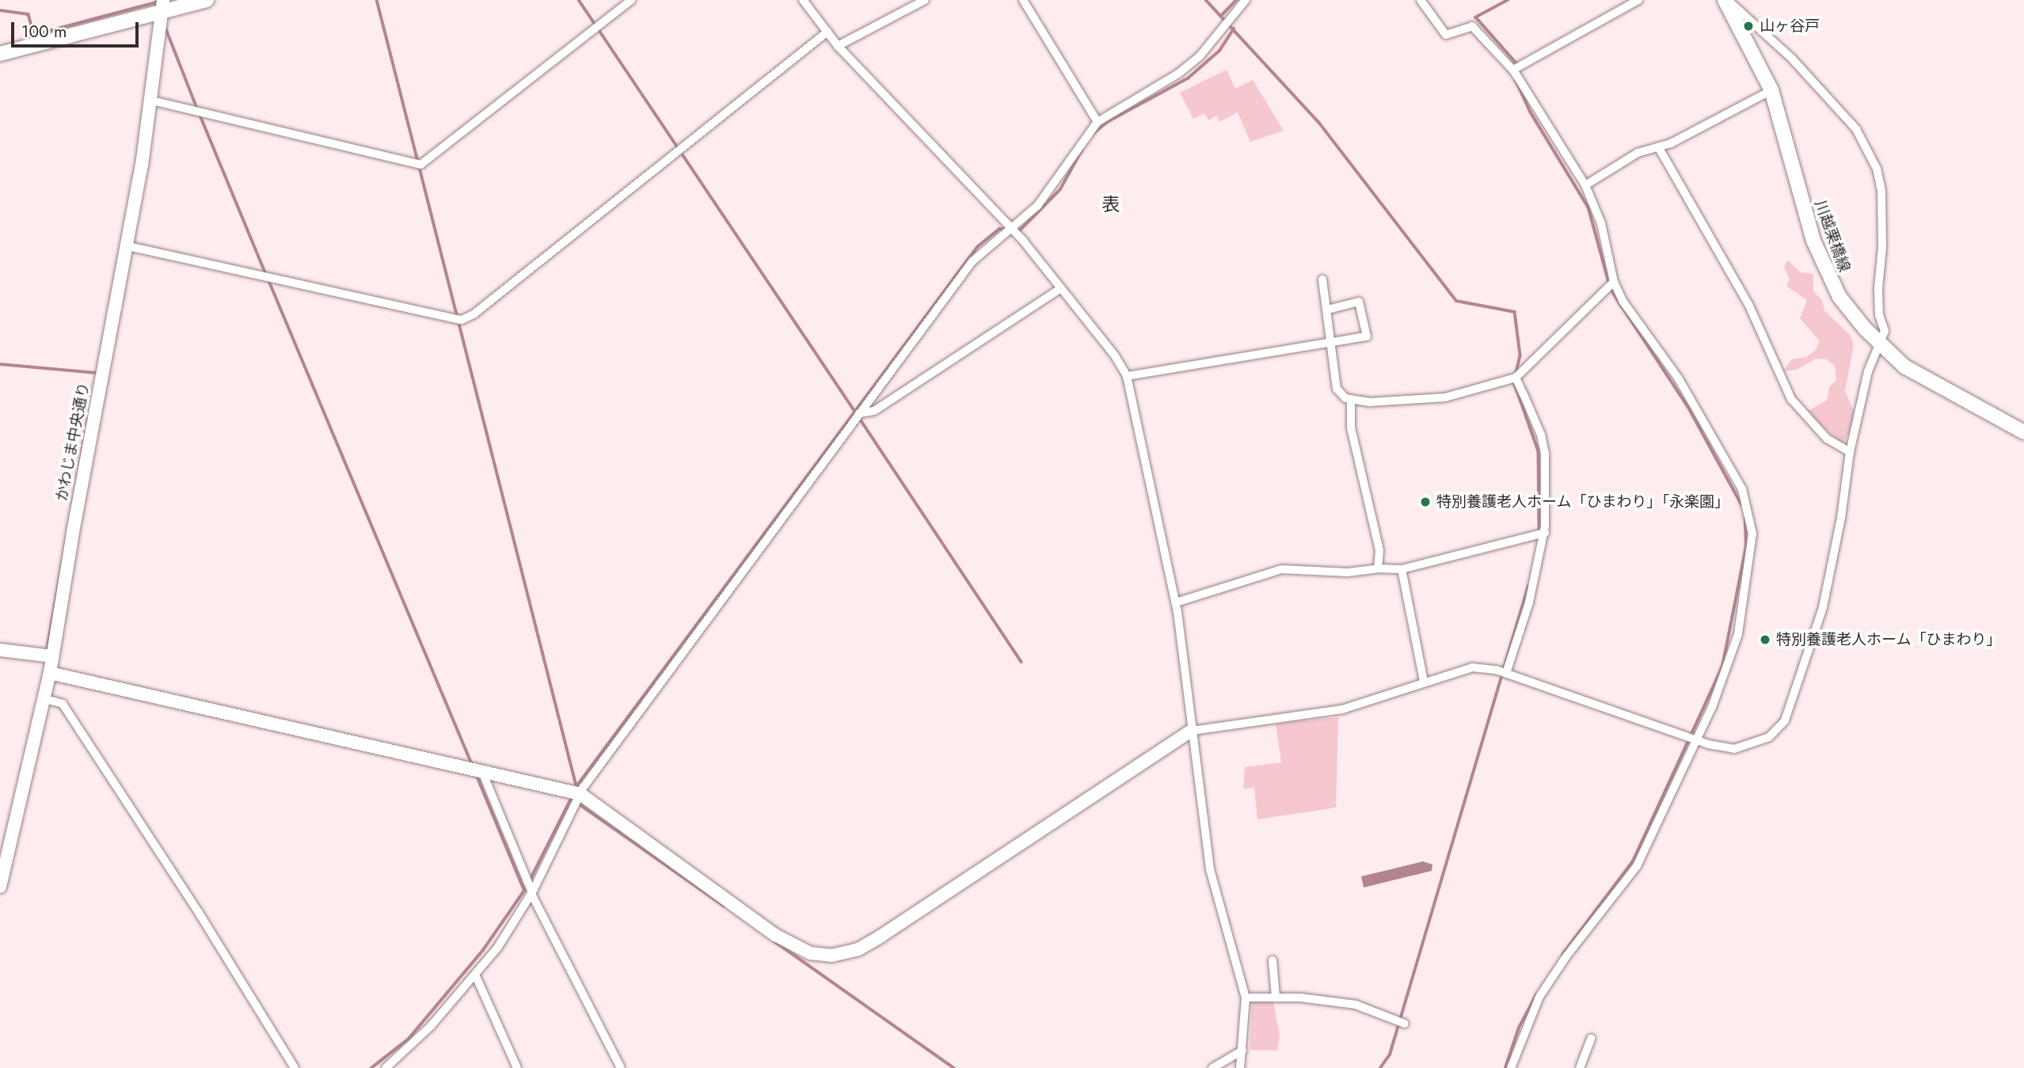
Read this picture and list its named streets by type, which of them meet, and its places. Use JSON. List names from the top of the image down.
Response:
{
  "streets": {
    "main road": ["川越栗橋線"],
    "street": ["かわじま中央通り"]
  },
  "districts": ["表"],
  "places": ["山ヶ谷戸", "特別養護老人ホーム「ひまわり」「永楽園」", "特別養護老人ホーム「ひまわり」"],
  "scale_bar": "100 m"
}
